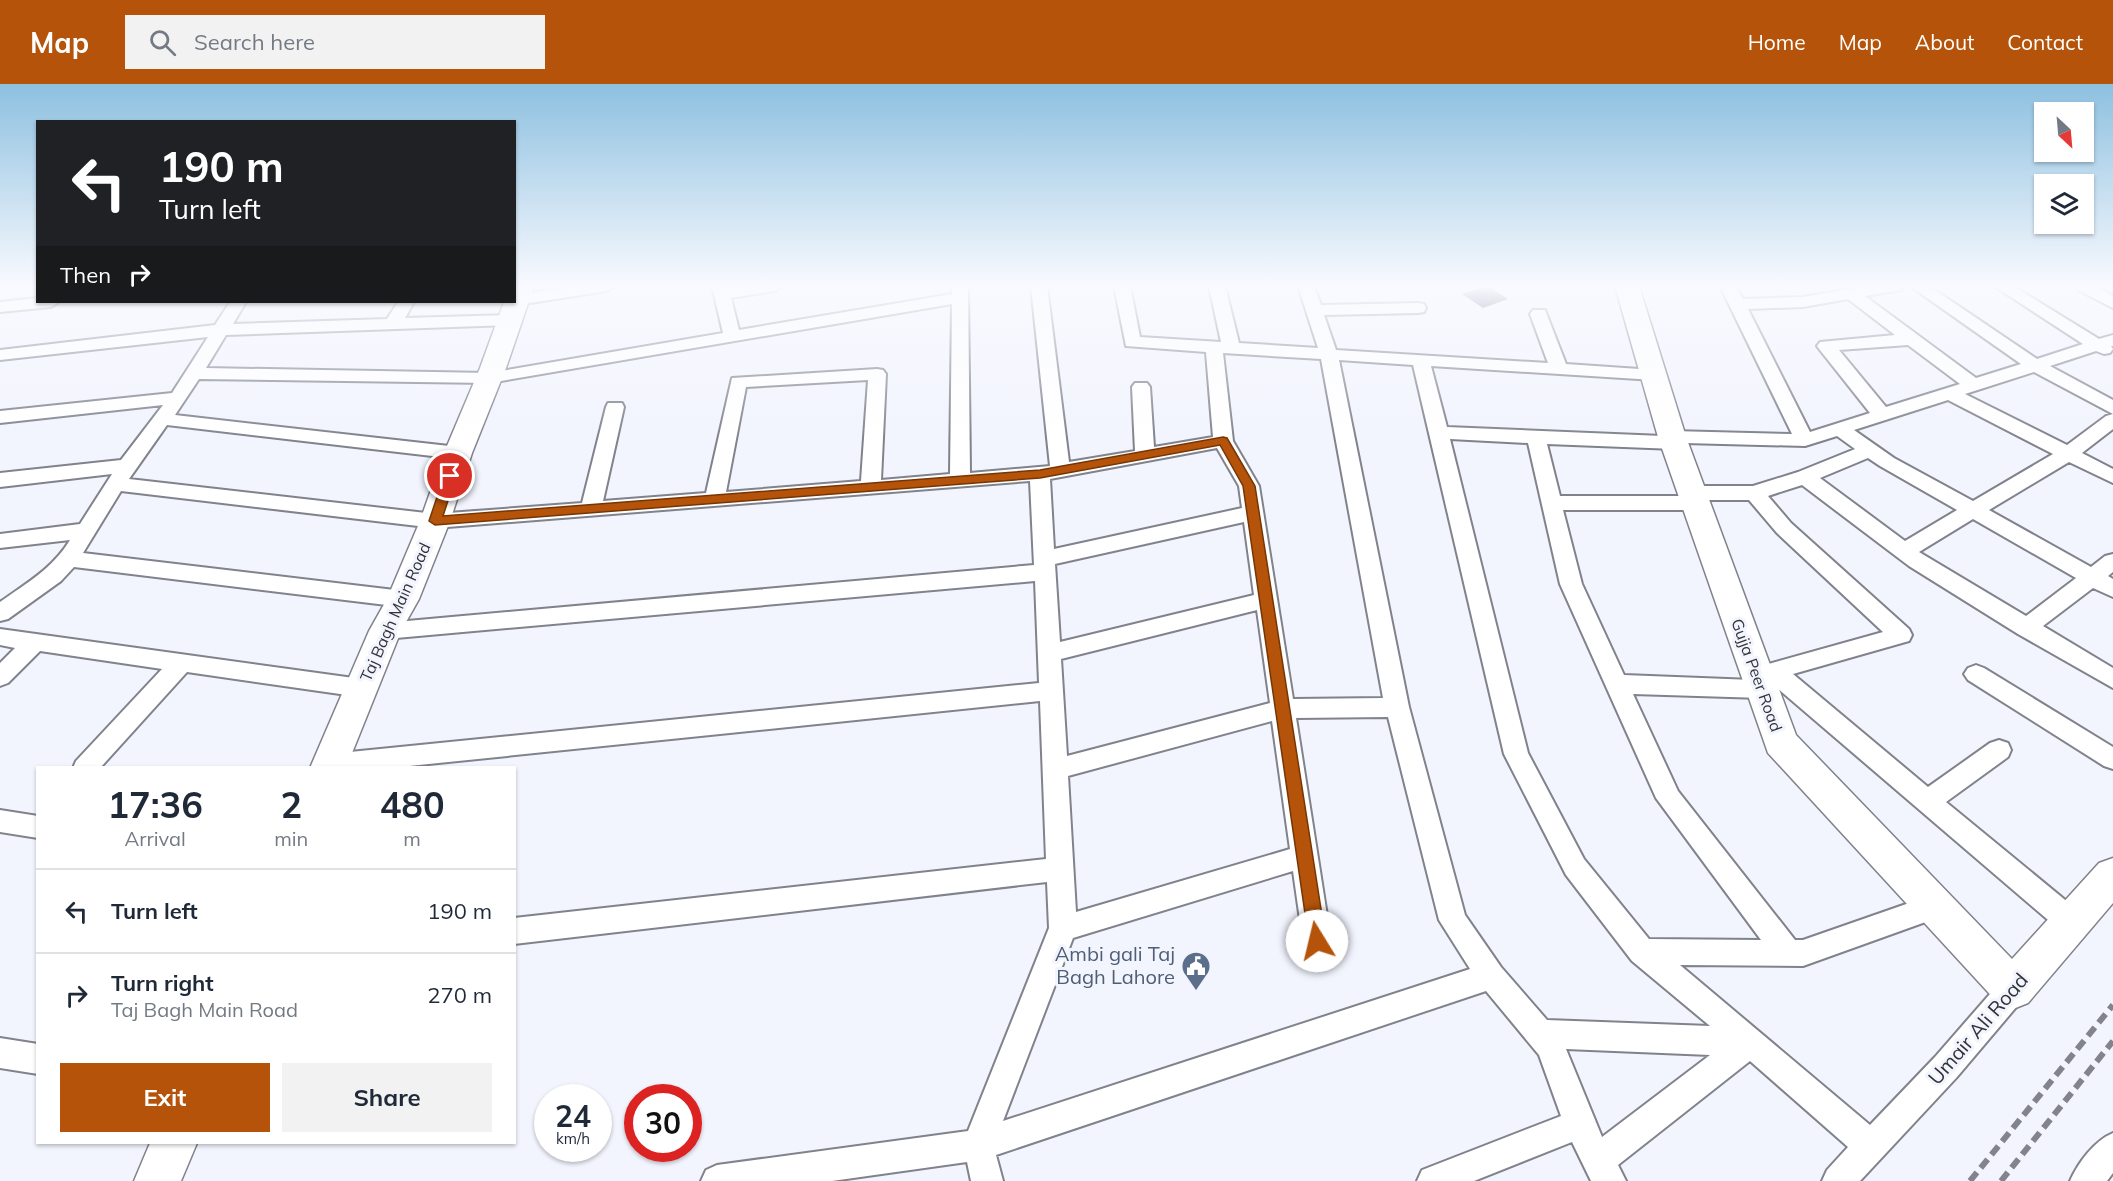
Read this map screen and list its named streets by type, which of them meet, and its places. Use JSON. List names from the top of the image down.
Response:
{
  "streets": {
    "street": ["Taj Bagh Main Road", "Gujja Peer Road", "Umair Ali Road"]
  },
  "crossings": [
    ["Gujja Peer Road", "Umair Ali Road"]
  ],
  "places": {
    "public building": ["Ambi gali Taj Bagh Lahore"]
  },
  "north": "bottom right",
  "page": {
    "header": "Map",
    "search": "Search here",
    "nav": [
      "Home",
      "Map",
      "About",
      "Contact"
    ],
    "turn": ["190 m", "Turn left"],
    "then": "Then",
    "eta": [
      "17:36",
      "Arrival",
      "2",
      "min",
      "480",
      "m"
    ],
    "list": [
      {
        "name": "Turn left",
        "value": "190 m"
      },
      {
        "name": "Turn right",
        "note": "Taj Bagh Main Road",
        "value": "270 m"
      }
    ],
    "buttons": ["Exit", "Share"],
    "speed": "24 km/h",
    "limit": "30"
  }
}
